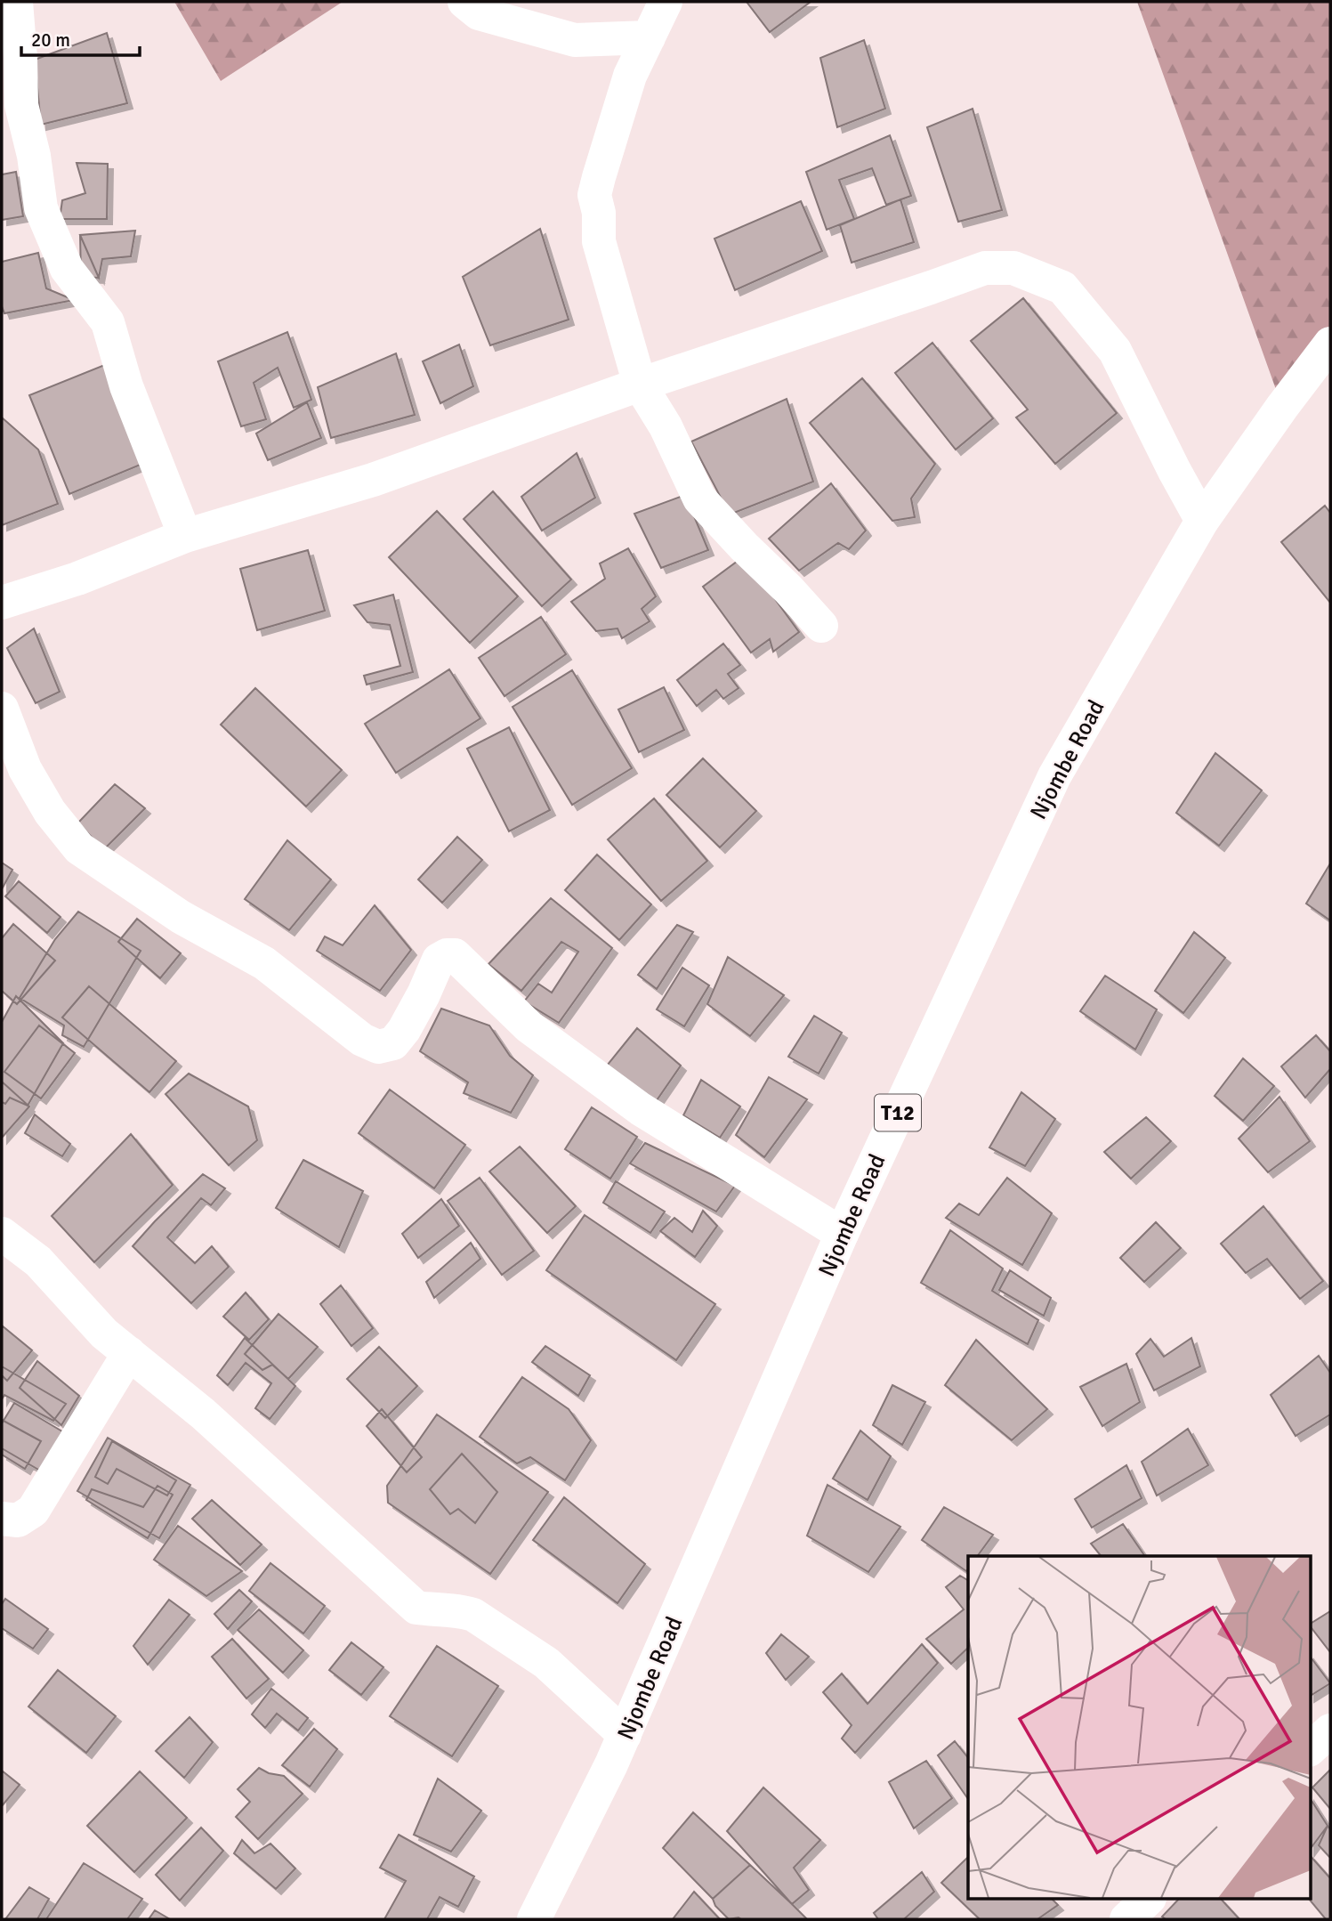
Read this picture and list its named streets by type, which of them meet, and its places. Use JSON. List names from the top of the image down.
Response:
{
  "streets": {
    "main road": ["Njombe Road", "T12"]
  },
  "scale_bar": "20 m"
}
